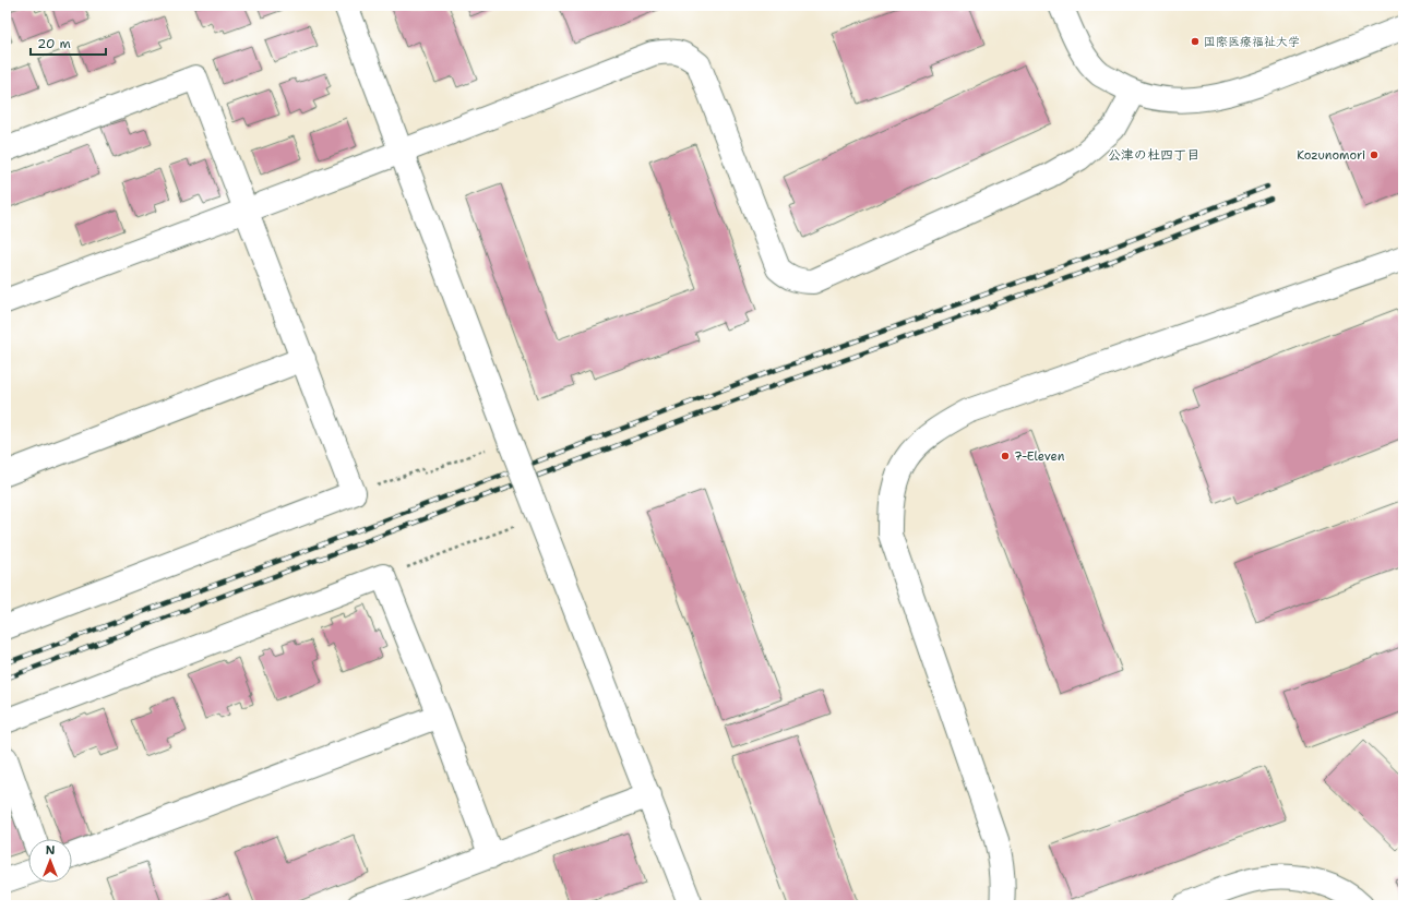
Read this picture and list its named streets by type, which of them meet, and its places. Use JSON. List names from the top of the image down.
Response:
{
  "districts": ["公津の杜四丁目"],
  "places": ["国際医療福祉大学", "Kozunomori", "7-Eleven"],
  "scale_bar": "20 m",
  "north": "top"
}
